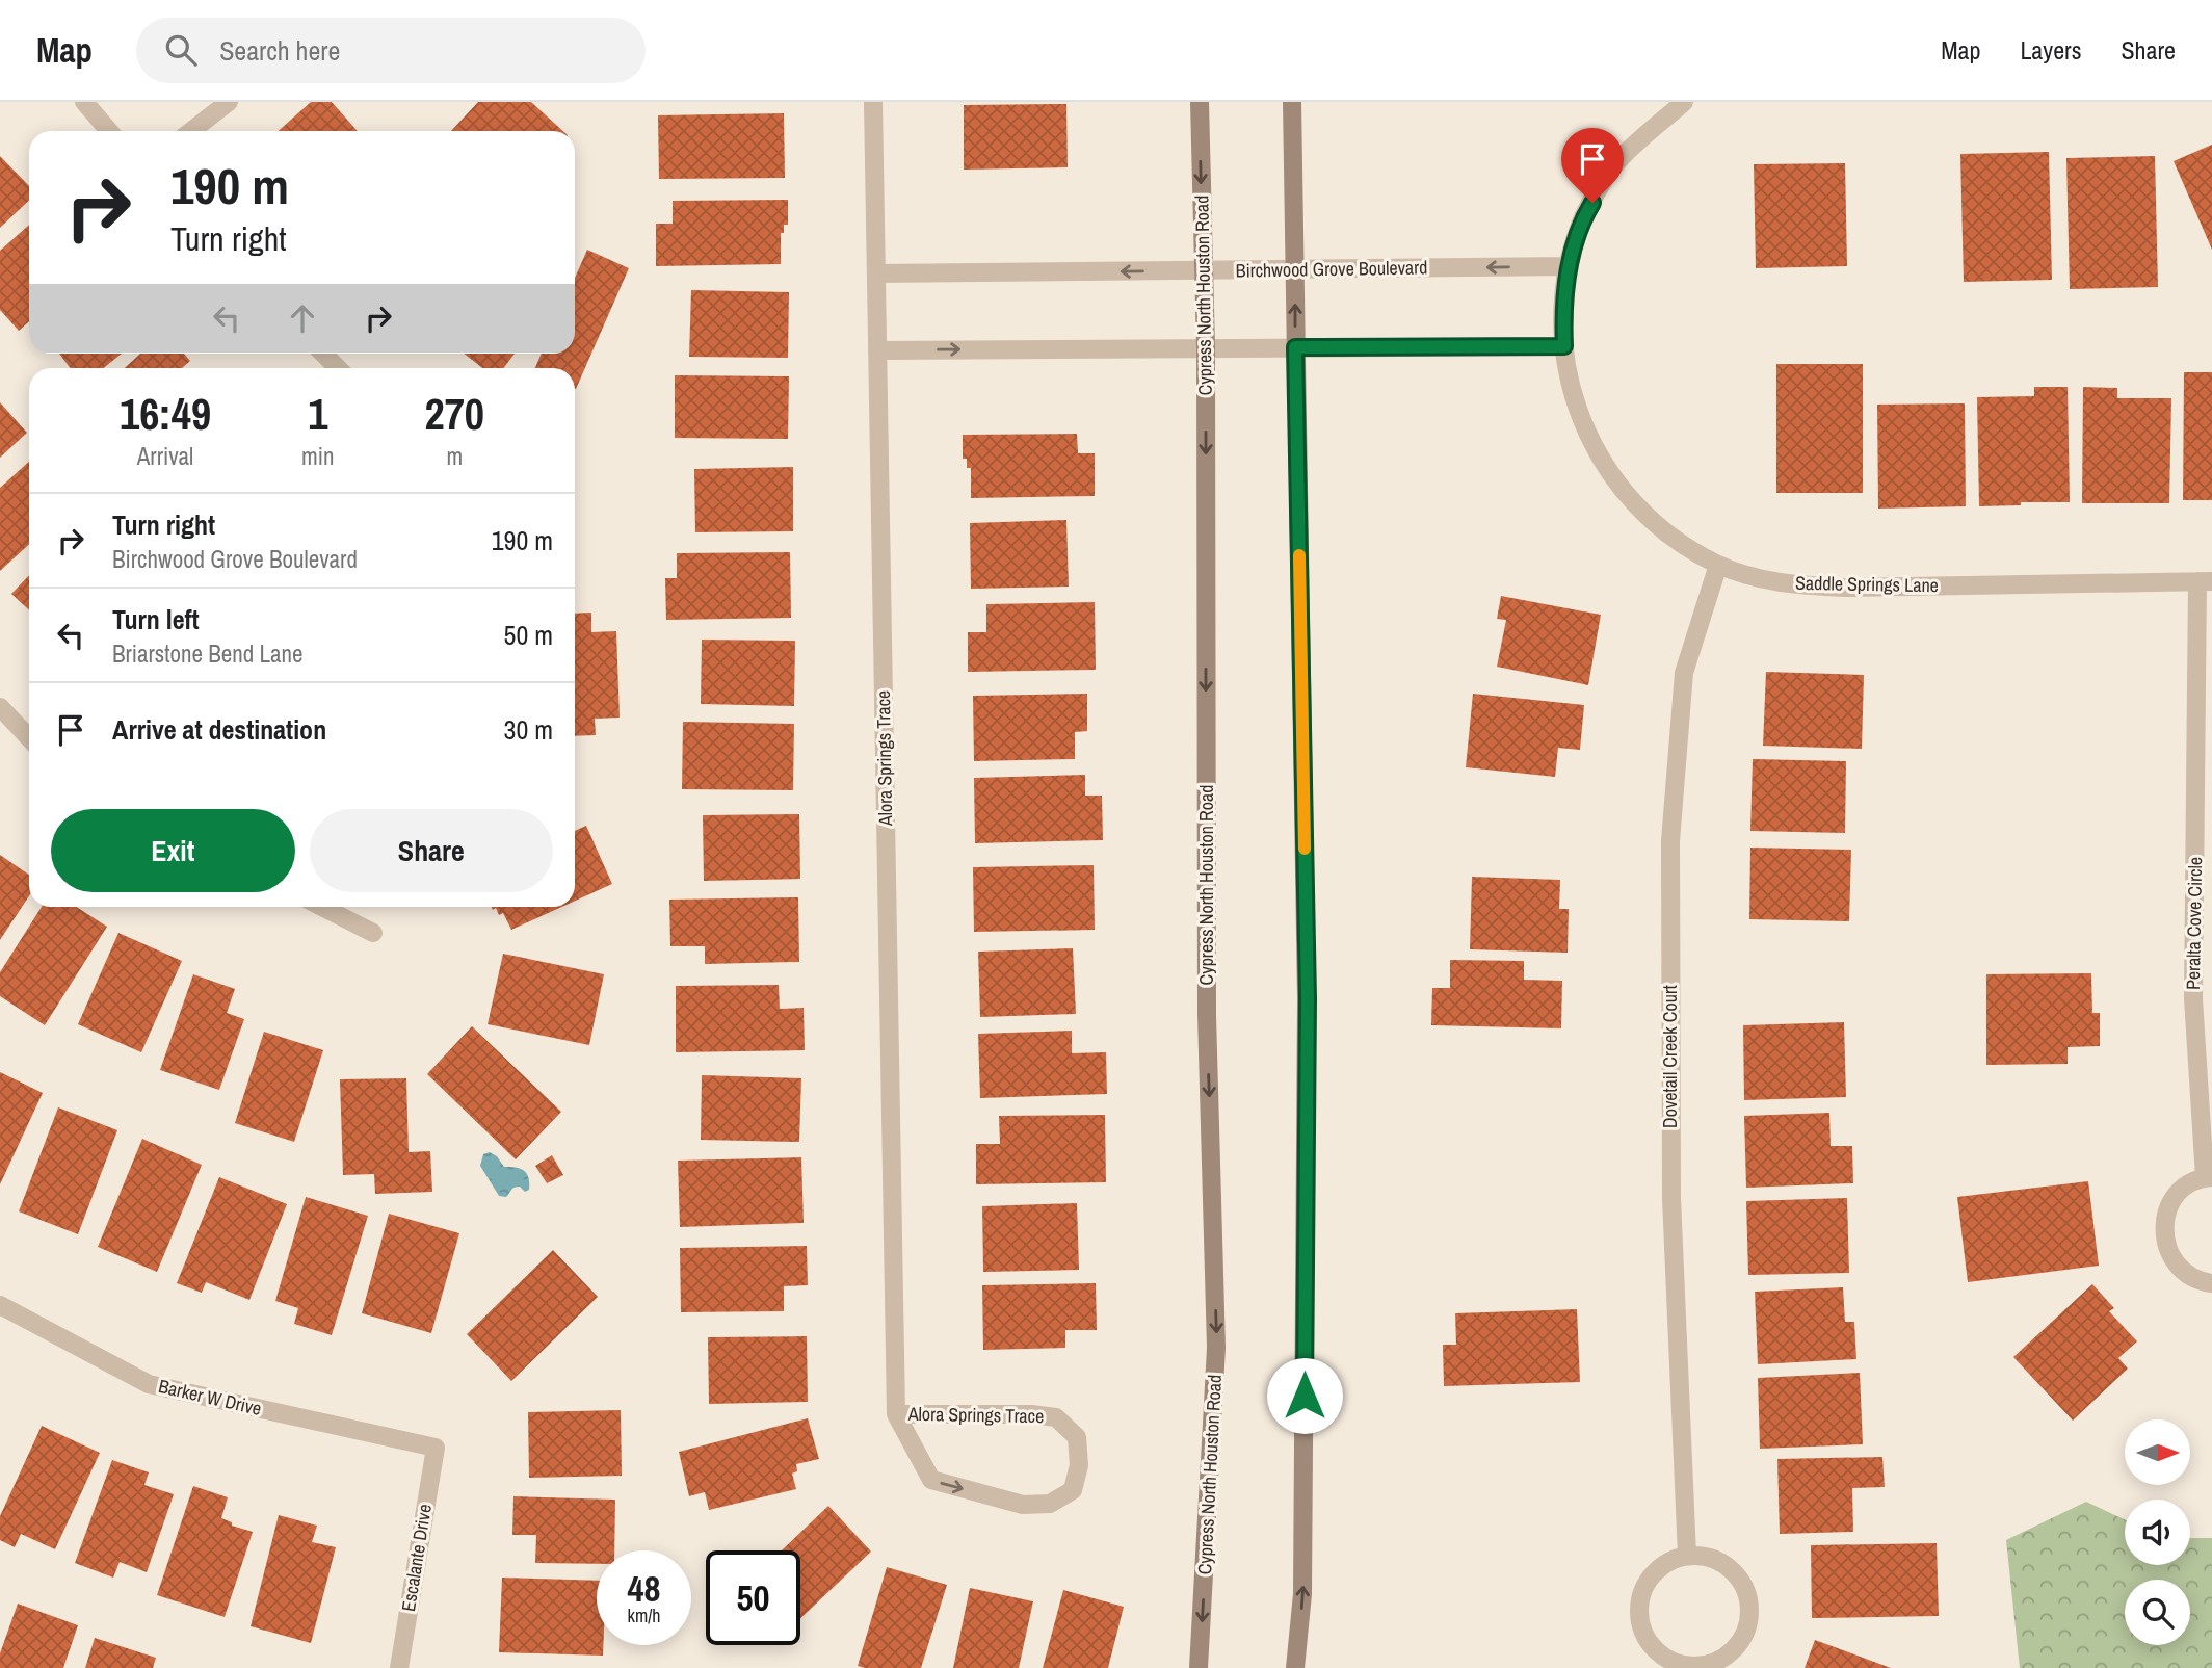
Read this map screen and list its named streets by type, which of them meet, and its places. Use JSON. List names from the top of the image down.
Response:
{
  "streets": {
    "main road": ["Cypress North Houston Road"],
    "street": [
      "Birchwood Grove Boulevard",
      "Saddle Springs Lane",
      "Alora Springs Trace",
      "Peralta Cove Circle",
      "Dovetail Creek Court",
      "Barker W Drive",
      "Escalante Drive"
    ]
  },
  "crossings": [
    ["Birchwood Grove Boulevard", "Cypress North Houston Road"],
    ["Birchwood Grove Boulevard", "Saddle Springs Lane"],
    ["Birchwood Grove Boulevard", "Alora Springs Trace"],
    ["Saddle Springs Lane", "Peralta Cove Circle"],
    ["Saddle Springs Lane", "Dovetail Creek Court"],
    ["Barker W Drive", "Escalante Drive"]
  ],
  "north": "right",
  "page": {
    "header": "Map",
    "search": "Search here",
    "nav": ["Map", "Layers", "Share"],
    "turn": ["190 m", "Turn right"],
    "eta": [
      "16:49",
      "Arrival",
      "1",
      "min",
      "270",
      "m"
    ],
    "list": [
      {
        "name": "Turn right",
        "note": "Birchwood Grove Boulevard",
        "value": "190 m"
      },
      {
        "name": "Turn left",
        "note": "Briarstone Bend Lane",
        "value": "50 m"
      },
      {
        "name": "Arrive at destination",
        "value": "30 m"
      }
    ],
    "buttons": ["Exit", "Share"],
    "speed": "48 km/h",
    "limit": "50"
  }
}
